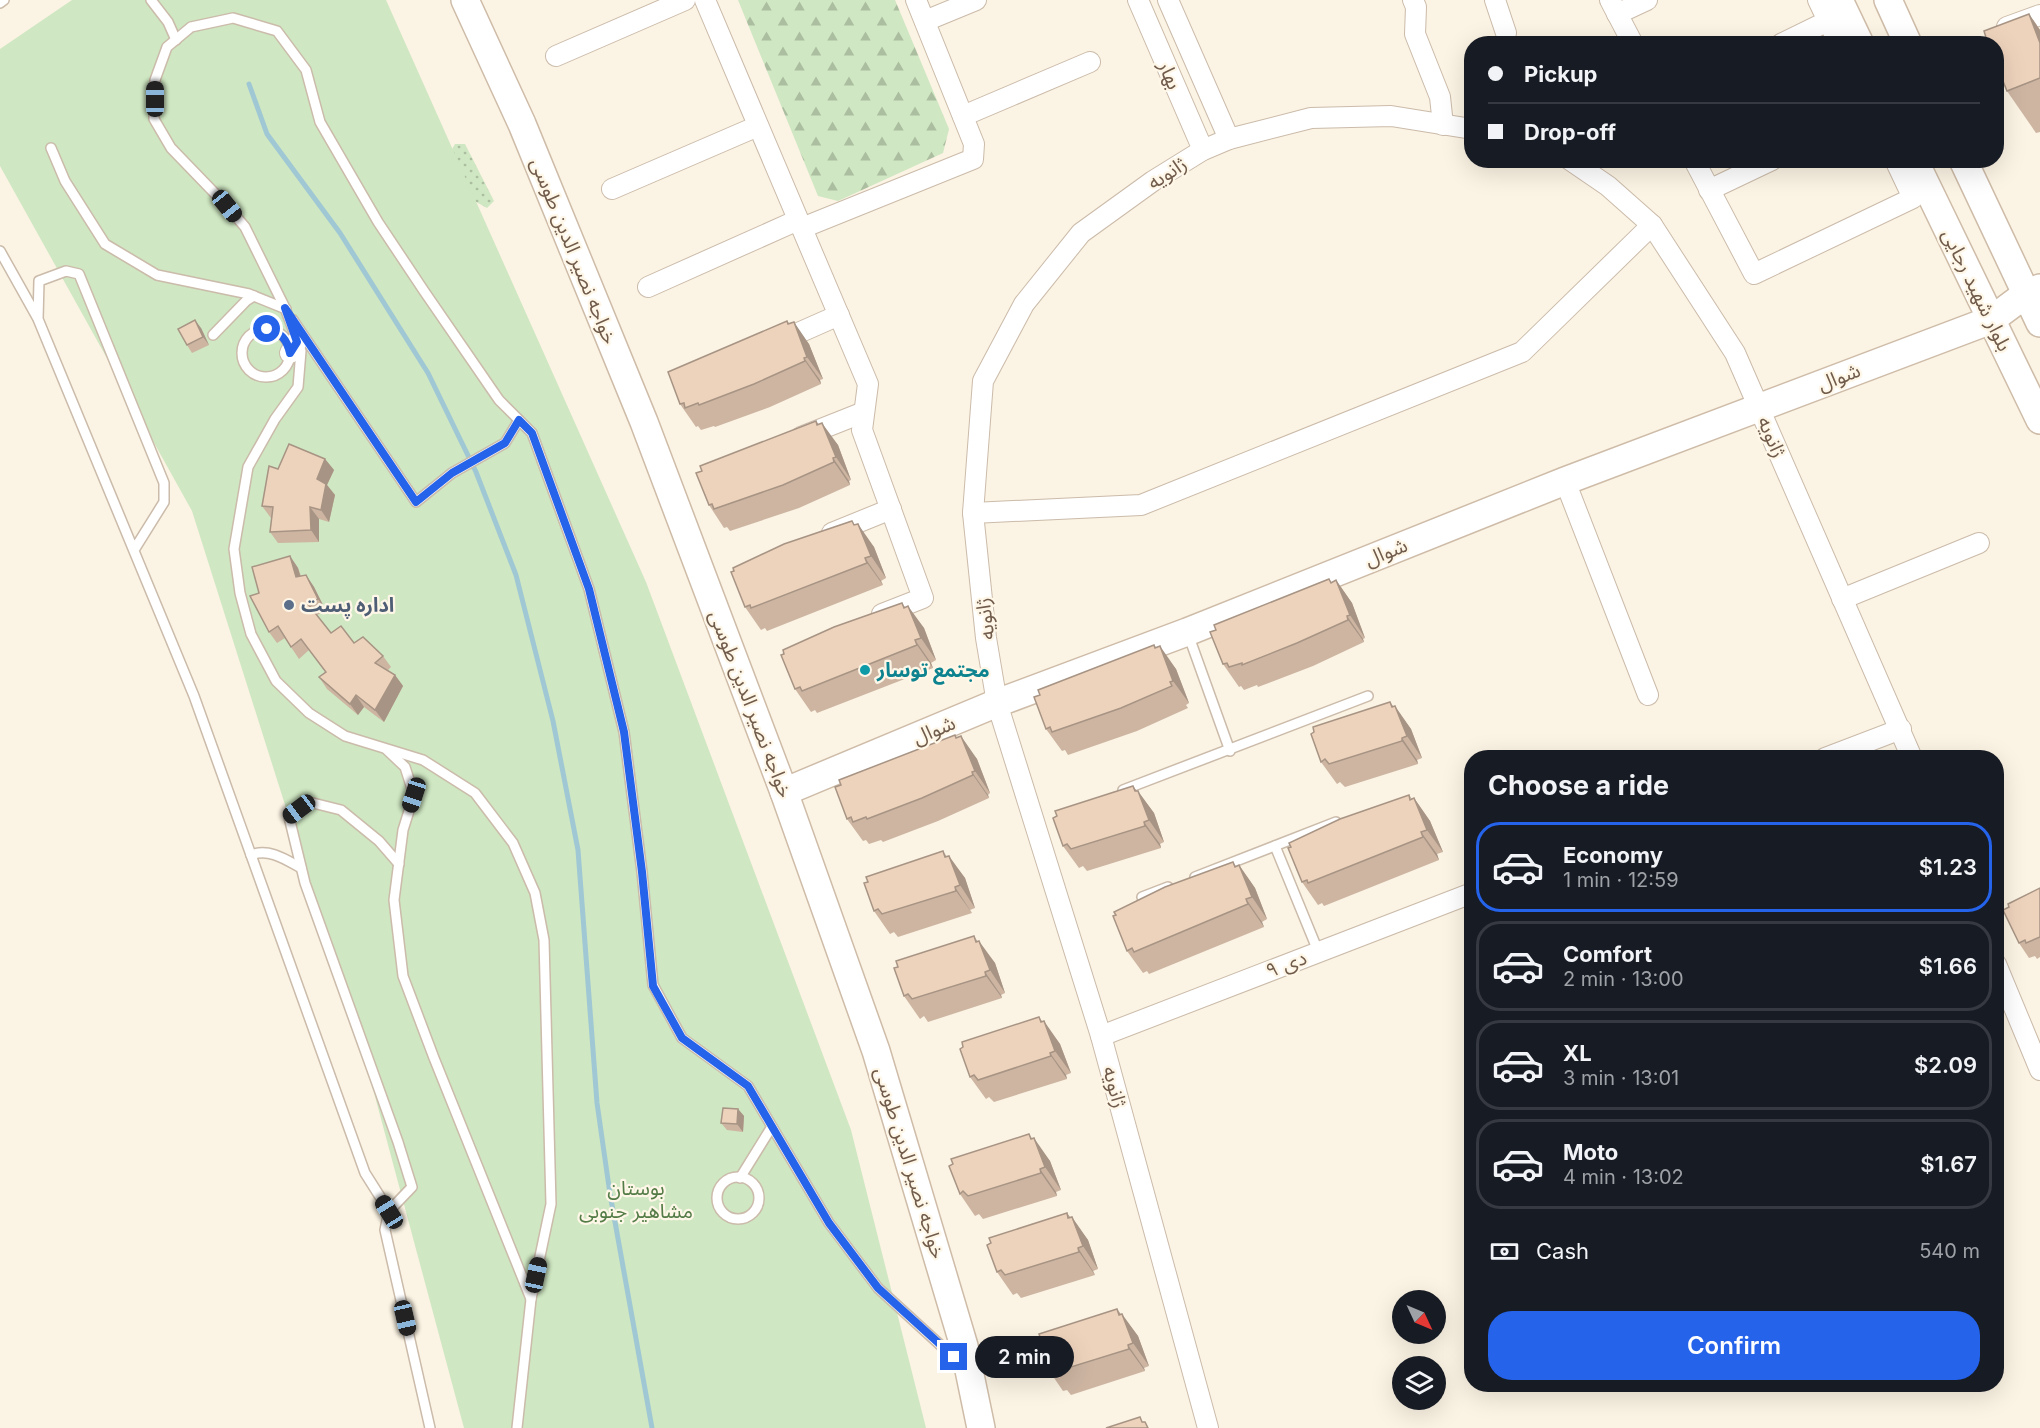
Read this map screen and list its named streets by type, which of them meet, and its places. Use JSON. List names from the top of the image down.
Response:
{
  "streets": {
    "street": [
      "بهار",
      "ژانویه",
      "خواجه نصیر الدین طوسی",
      "بلوار شهید رجایی",
      "شوال",
      "۹ دی"
    ]
  },
  "crossings": [
    ["بهار", "ژانویه"],
    ["ژانویه", "شوال"],
    ["ژانویه", "۹ دی"],
    ["خواجه نصیر الدین طوسی", "شوال"],
    ["بلوار شهید رجایی", "شوال"]
  ],
  "parks": ["بوستان مشاهیر جنوبی"],
  "places": ["اداره پست", "مجتمع توسار"],
  "north": "bottom right",
  "page": {
    "banner": ["Pickup", "Drop-off"],
    "heading": "Choose a ride",
    "list": [
      {
        "name": "Economy",
        "note": "1 min · 12:59",
        "value": "$1.23"
      },
      {
        "name": "Comfort",
        "note": "2 min · 13:00",
        "value": "$1.66"
      },
      {
        "name": "XL",
        "note": "3 min · 13:01",
        "value": "$2.09"
      },
      {
        "name": "Moto",
        "note": "4 min · 13:02",
        "value": "$1.67"
      }
    ],
    "pay": ["Cash", "540 m"],
    "buttons": "Confirm",
    "bubble": "2 min"
  }
}
